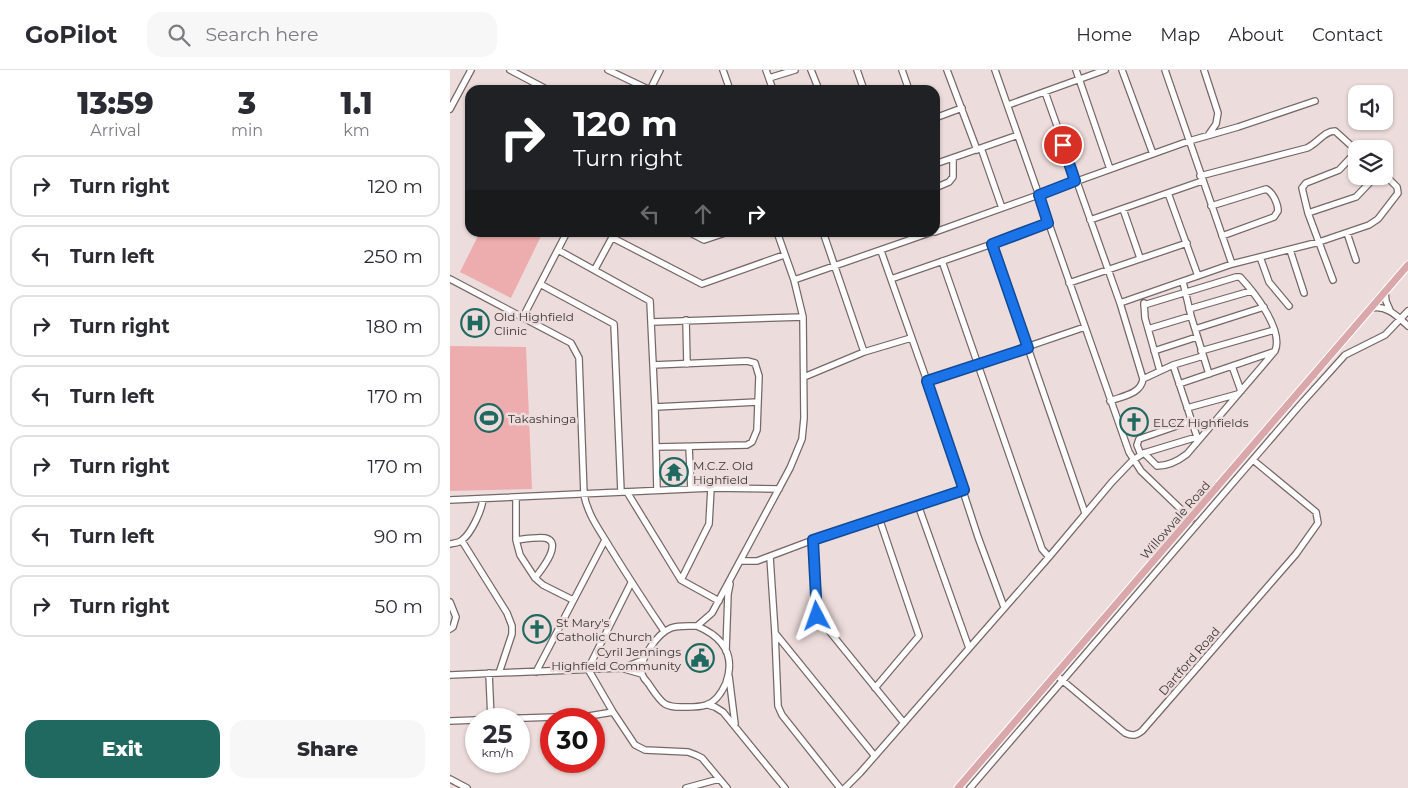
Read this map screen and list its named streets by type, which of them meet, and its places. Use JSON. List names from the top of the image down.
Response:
{
  "streets": {
    "main road": ["Willowvale Road"],
    "street": ["Dartford Road"]
  },
  "crossings": [
    ["Willowvale Road", "Dartford Road"]
  ],
  "places": {
    "hospital": ["Old Highfield Clinic"],
    "sports": ["Takashinga"],
    "church": ["ELCZ Highfields", "St Mary's Catholic Church"],
    "temple": ["M.C.Z. Old Highfield"],
    "public building": ["Cyril Jennings Highfield Community"]
  },
  "page": {
    "header": "GoPilot",
    "search": "Search here",
    "nav": [
      "Home",
      "Map",
      "About",
      "Contact"
    ],
    "eta": [
      "13:59",
      "Arrival",
      "3",
      "min",
      "1.1",
      "km"
    ],
    "turn": ["120 m", "Turn right"],
    "list": [
      {
        "name": "Turn right",
        "value": "120 m"
      },
      {
        "name": "Turn left",
        "value": "250 m"
      },
      {
        "name": "Turn right",
        "value": "180 m"
      },
      {
        "name": "Turn left",
        "value": "170 m"
      },
      {
        "name": "Turn right",
        "value": "170 m"
      },
      {
        "name": "Turn left",
        "value": "90 m"
      },
      {
        "name": "Turn right",
        "value": "50 m"
      }
    ],
    "speed": "25 km/h",
    "limit": "30",
    "buttons": ["Exit", "Share"]
  }
}
